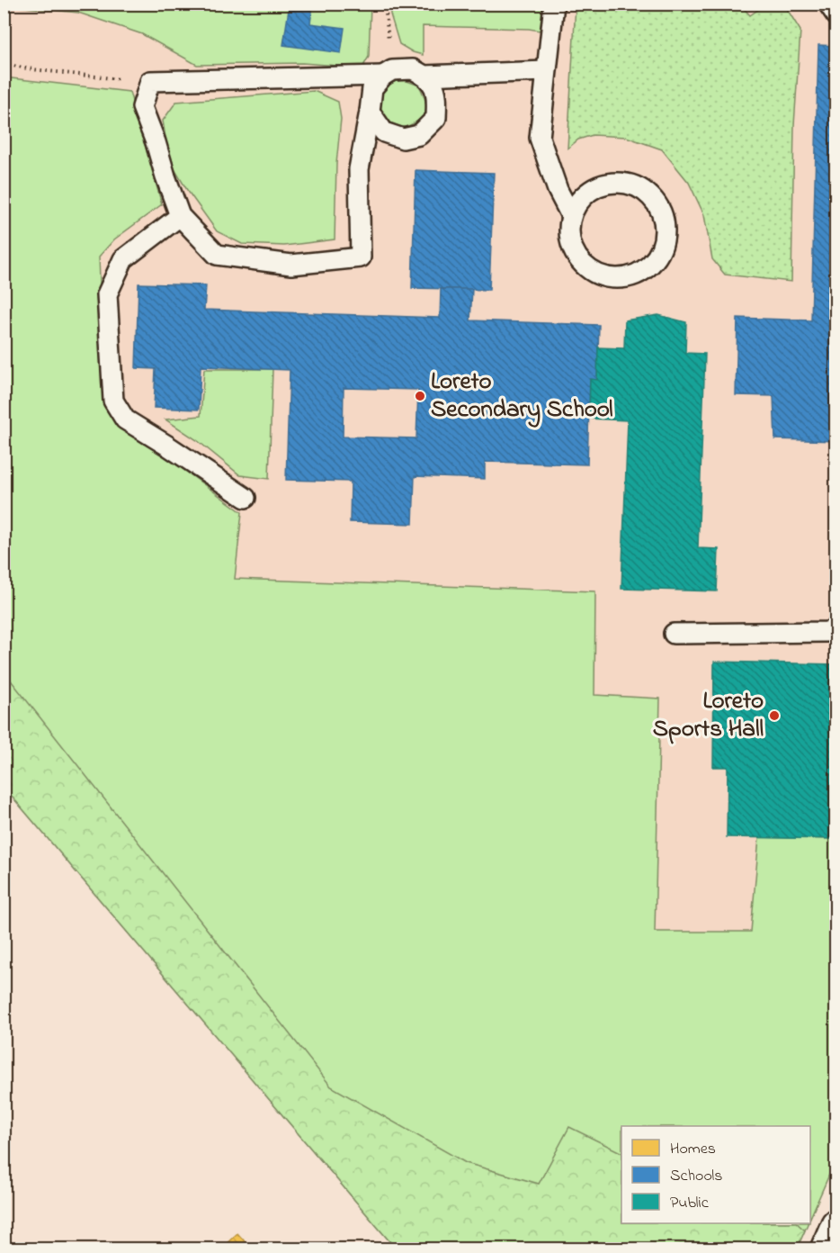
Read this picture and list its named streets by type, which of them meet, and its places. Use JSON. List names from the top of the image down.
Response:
{
  "places": ["Loreto Secondary School", "Loreto Sports Hall"],
  "legend": ["Homes", "Schools", "Public"]
}
